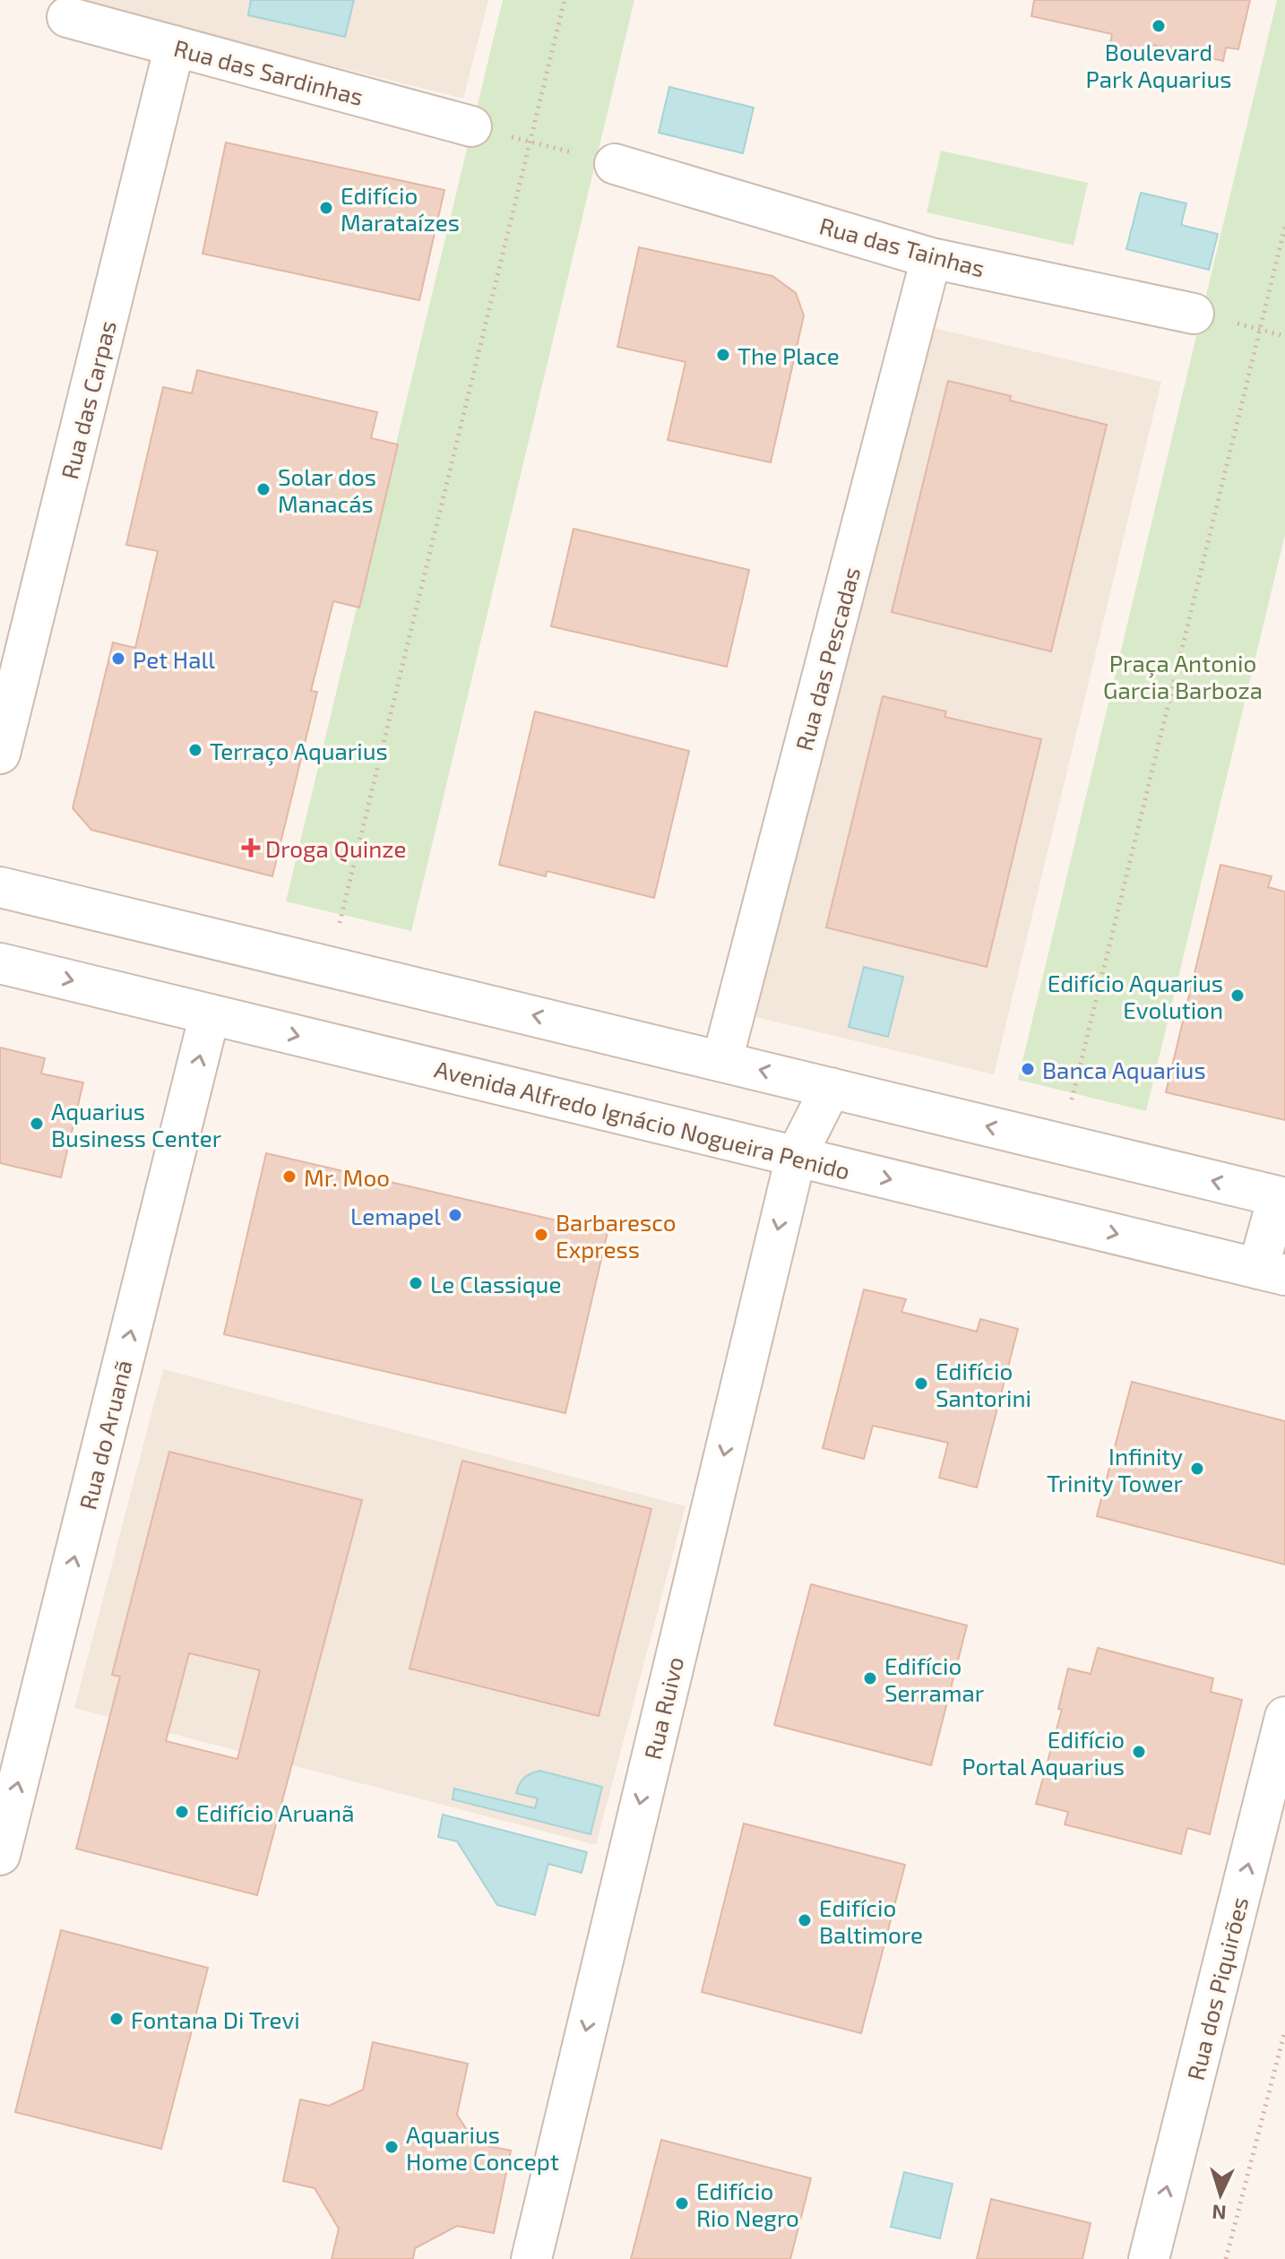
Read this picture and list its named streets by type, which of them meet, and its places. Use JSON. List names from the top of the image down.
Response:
{
  "streets": {
    "street": [
      "Rua das Sardinhas",
      "Rua das Tainhas",
      "Rua das Carpas",
      "Rua das Pescadas",
      "Avenida Alfredo Ignácio Nogueira Penido",
      "Rua do Aruanã",
      "Rua Ruivo",
      "Rua dos Piquirões"
    ]
  },
  "crossings": [
    ["Rua das Sardinhas", "Rua das Carpas"],
    ["Rua das Tainhas", "Rua das Pescadas"],
    ["Avenida Alfredo Ignácio Nogueira Penido", "Rua do Aruanã"],
    ["Avenida Alfredo Ignácio Nogueira Penido", "Rua Ruivo"]
  ],
  "one_way": ["Rua do Aruanã", "Rua Ruivo", "Rua dos Piquirões"],
  "parks": ["Praça Antonio Garcia Barboza"],
  "places": {
    "other": [
      "Boulevard Park Aquarius",
      "Edifício Marataízes",
      "The Place",
      "Solar dos Manacás",
      "Pet Hall",
      "Terraço Aquarius",
      "Edifício Aquarius Evolution",
      "Banca Aquarius",
      "Aquarius Business Center",
      "Mr. Moo",
      "Lemapel",
      "Barbaresco Express",
      "Le Classique",
      "Edifício Santorini",
      "Infinity Trinity Tower",
      "Edifício Serramar",
      "Edifício Portal Aquarius",
      "Edifício Aruanã",
      "Edifício Baltimore",
      "Fontana Di Trevi",
      "Aquarius Home Concept",
      "Edifício Rio Negro"
    ],
    "health": ["Droga Quinze"]
  },
  "north": "bottom"
}
